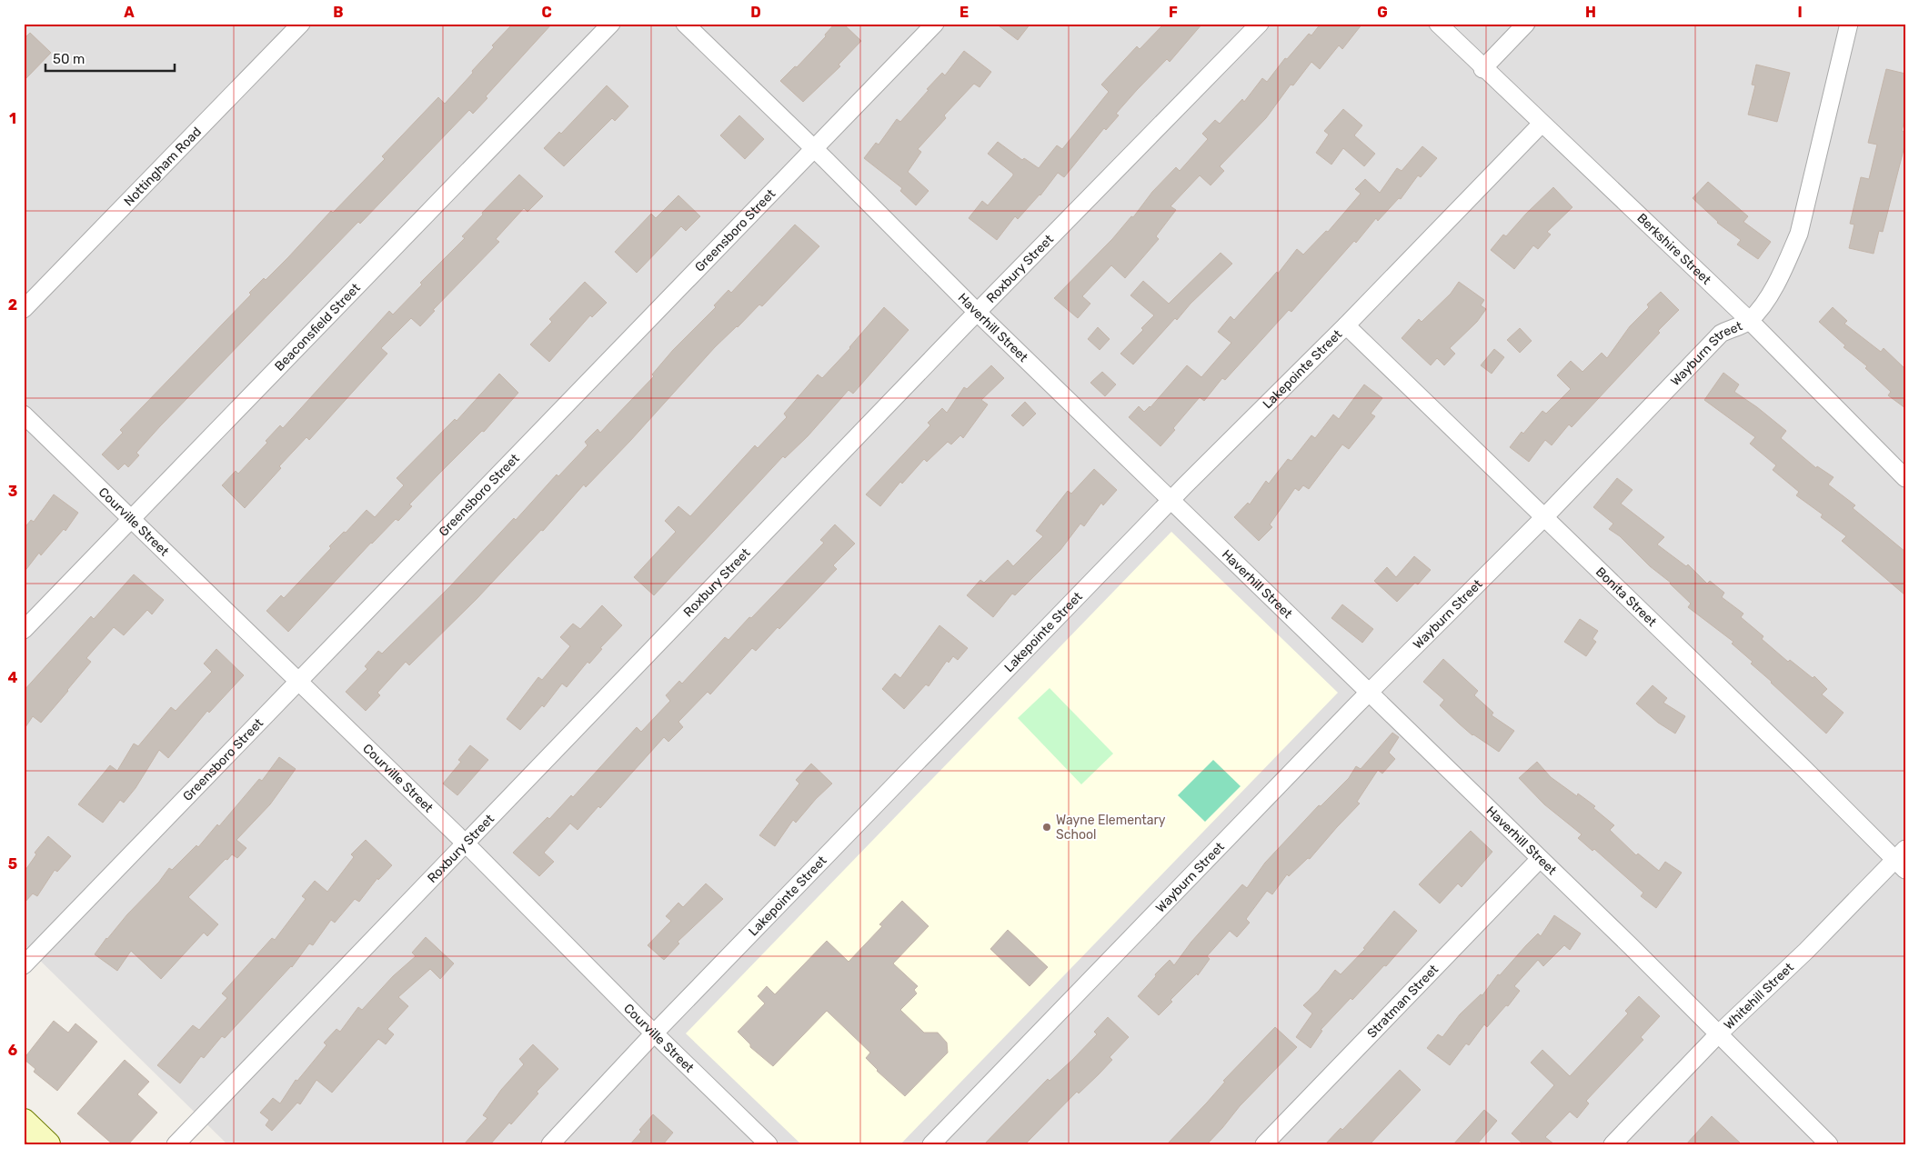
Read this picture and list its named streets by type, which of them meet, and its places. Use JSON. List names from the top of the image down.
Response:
{
  "streets": {
    "street": [
      "Nottingham Road",
      "Greensboro Street",
      "Berkshire Street",
      "Roxbury Street",
      "Beaconsfield Street",
      "Haverhill Street",
      "Wayburn Street",
      "Lakepointe Street",
      "Courville Street",
      "Bonita Street",
      "Whitehill Street",
      "Stratman Street"
    ]
  },
  "crossings": [
    ["Greensboro Street", "Haverhill Street"],
    ["Greensboro Street", "Courville Street"],
    ["Berkshire Street", "Wayburn Street"],
    ["Berkshire Street", "Lakepointe Street"],
    ["Roxbury Street", "Haverhill Street"],
    ["Roxbury Street", "Courville Street"],
    ["Beaconsfield Street", "Courville Street"],
    ["Haverhill Street", "Wayburn Street"],
    ["Haverhill Street", "Lakepointe Street"],
    ["Haverhill Street", "Whitehill Street"],
    ["Haverhill Street", "Stratman Street"],
    ["Wayburn Street", "Bonita Street"],
    ["Lakepointe Street", "Courville Street"],
    ["Lakepointe Street", "Bonita Street"],
    ["Bonita Street", "Whitehill Street"]
  ],
  "places": ["Wayne Elementary School"],
  "scale_bar": "50 m",
  "grid": {
    "columns": [
      "A",
      "B",
      "C",
      "D",
      "E",
      "F",
      "G",
      "H",
      "I"
    ],
    "rows": [
      "1",
      "2",
      "3",
      "4",
      "5",
      "6"
    ]
  }
}
